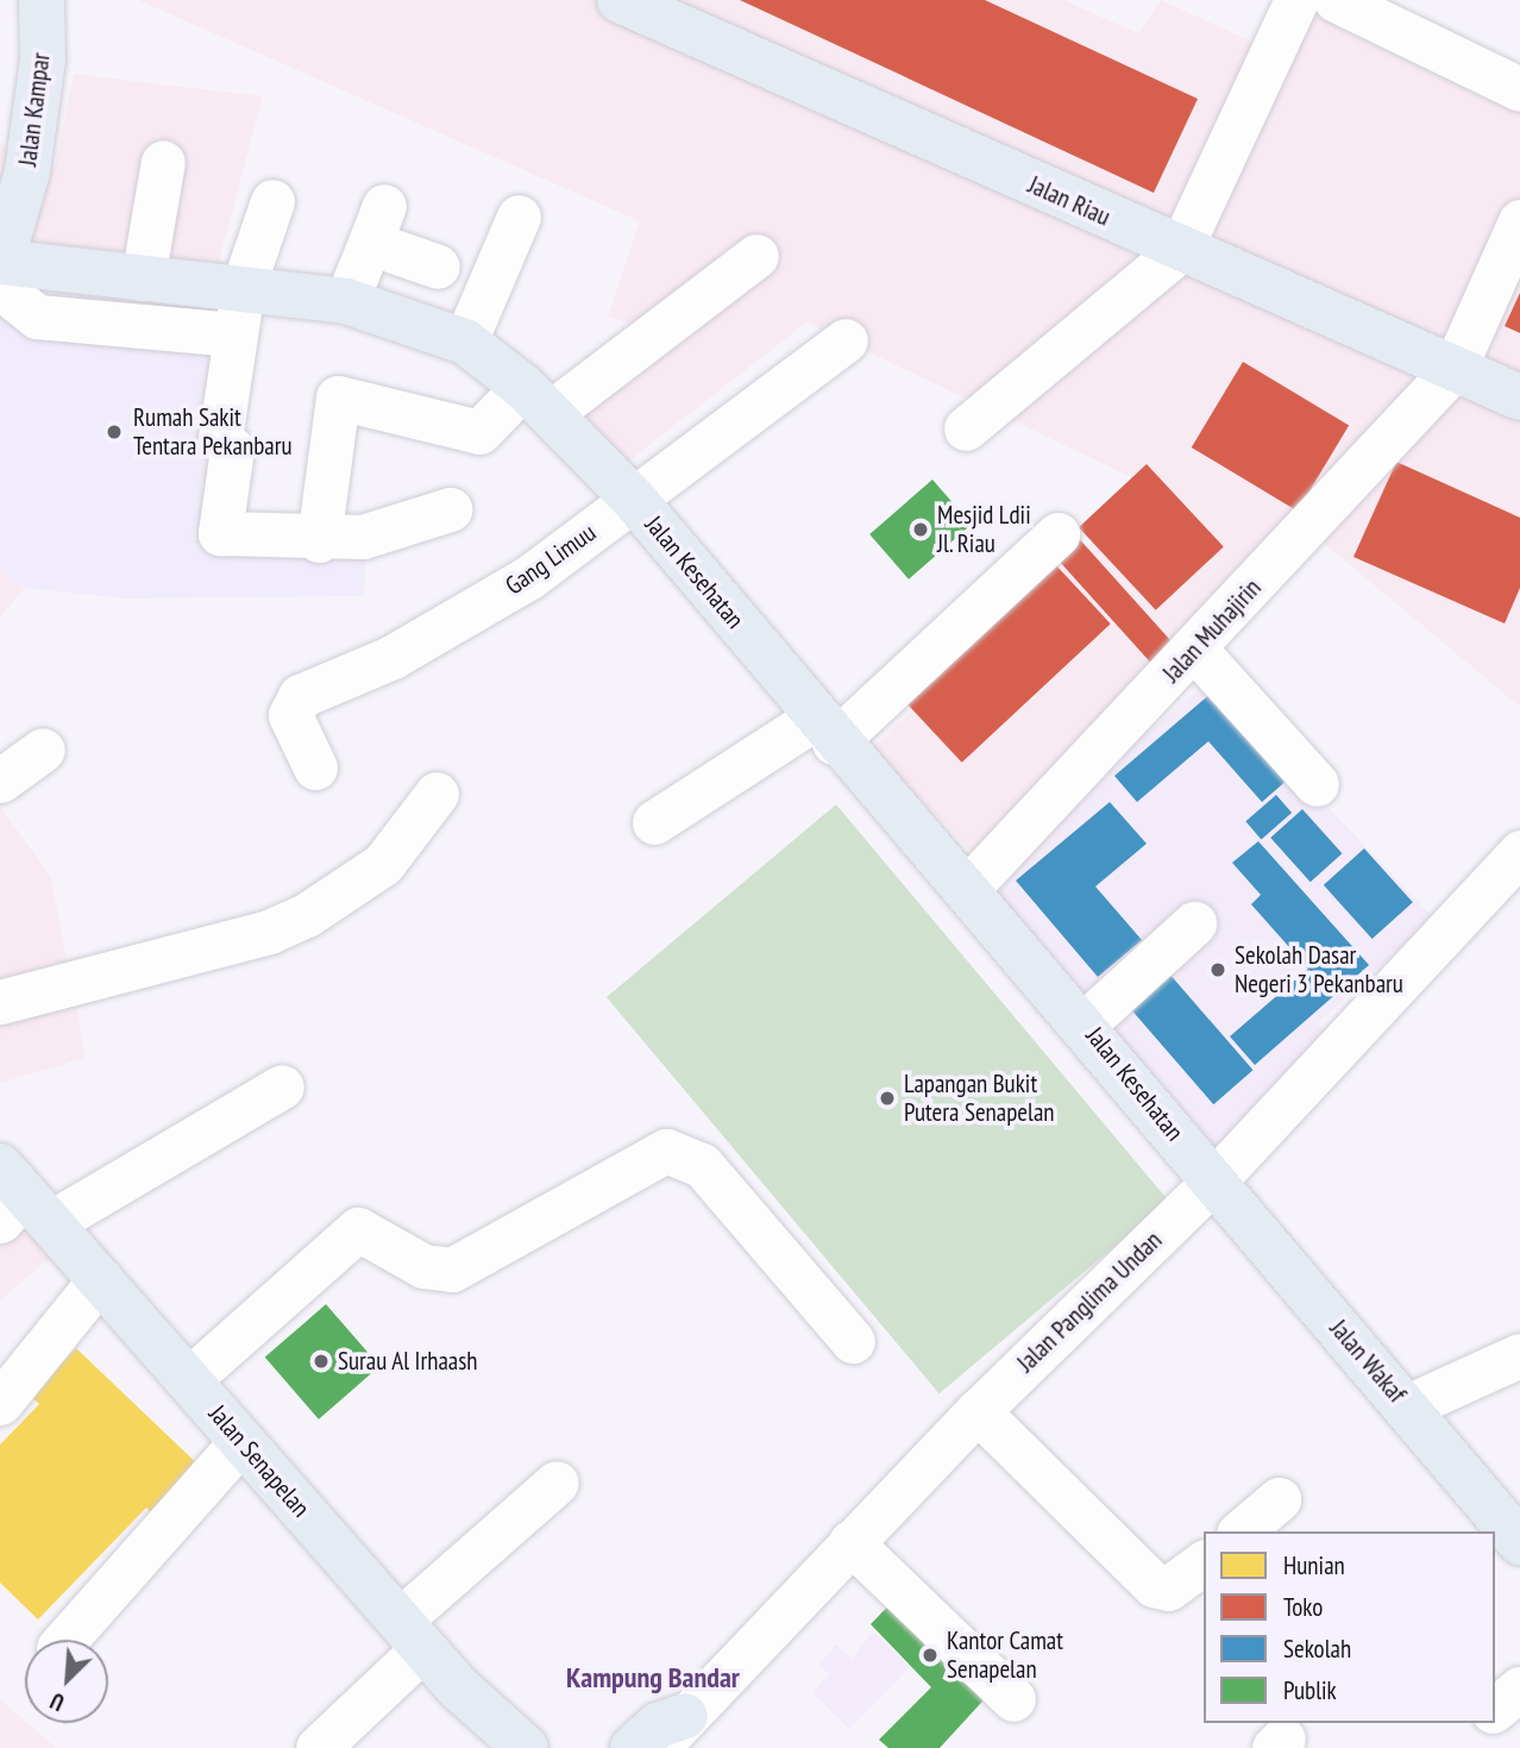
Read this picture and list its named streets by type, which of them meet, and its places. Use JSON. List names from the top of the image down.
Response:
{
  "streets": {
    "main road": [
      "Jalan Kampar",
      "Jalan Riau",
      "Jalan Kesehatan",
      "Jalan Wakaf",
      "Jalan Senapelan"
    ],
    "street": ["Gang Limuu", "Jalan Muhajirin", "Jalan Panglima Undan"]
  },
  "crossings": [
    ["Jalan Kampar", "Jalan Kesehatan"],
    ["Jalan Riau", "Jalan Muhajirin"],
    ["Gang Limuu", "Jalan Kesehatan"],
    ["Jalan Kesehatan", "Jalan Muhajirin"],
    ["Jalan Kesehatan", "Jalan Panglima Undan"],
    ["Jalan Kesehatan", "Jalan Wakaf"],
    ["Jalan Panglima Undan", "Jalan Wakaf"]
  ],
  "districts": ["Kampung Bandar"],
  "places": [
    "Rumah Sakit Tentara Pekanbaru",
    "Mesjid Ldii Jl. Riau",
    "Sekolah Dasar Negeri 3 Pekanbaru",
    "Lapangan Bukit Putera Senapelan",
    "Surau Al Irhaash",
    "Kantor Camat Senapelan"
  ],
  "legend": [
    "Hunian",
    "Toko",
    "Sekolah",
    "Publik"
  ],
  "north": "bottom left"
}
